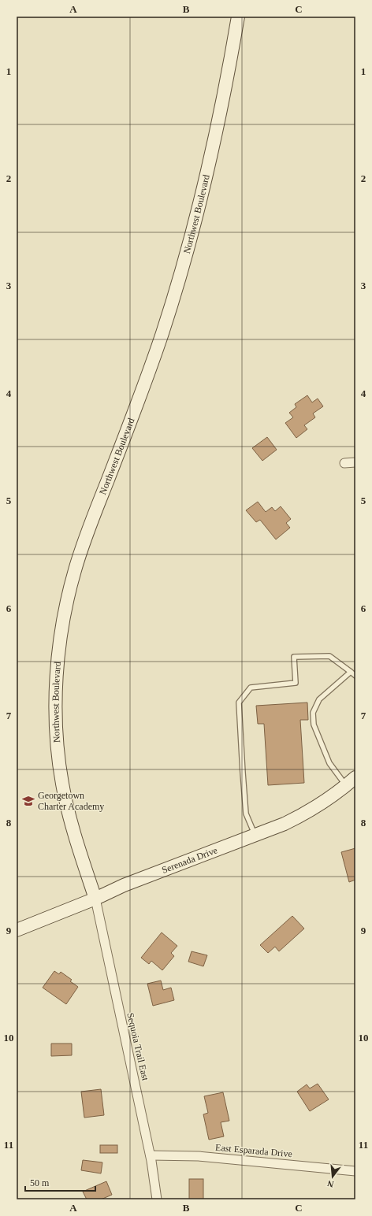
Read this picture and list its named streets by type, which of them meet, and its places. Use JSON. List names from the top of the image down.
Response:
{
  "streets": {
    "street": [
      "Northwest Boulevard",
      "Serenada Drive",
      "Sequoia Trail East",
      "East Esparada Drive"
    ]
  },
  "crossings": [
    ["Northwest Boulevard", "Serenada Drive"],
    ["Northwest Boulevard", "Sequoia Trail East"],
    ["Serenada Drive", "Sequoia Trail East"],
    ["Sequoia Trail East", "East Esparada Drive"]
  ],
  "places": {
    "school or university": ["Georgetown Charter Academy"]
  },
  "scale_bar": "50 m",
  "north": "bottom",
  "grid": {
    "columns": ["A", "B", "C"],
    "rows": [
      "1",
      "2",
      "3",
      "4",
      "5",
      "6",
      "7",
      "8",
      "9",
      "10",
      "11"
    ]
  }
}
